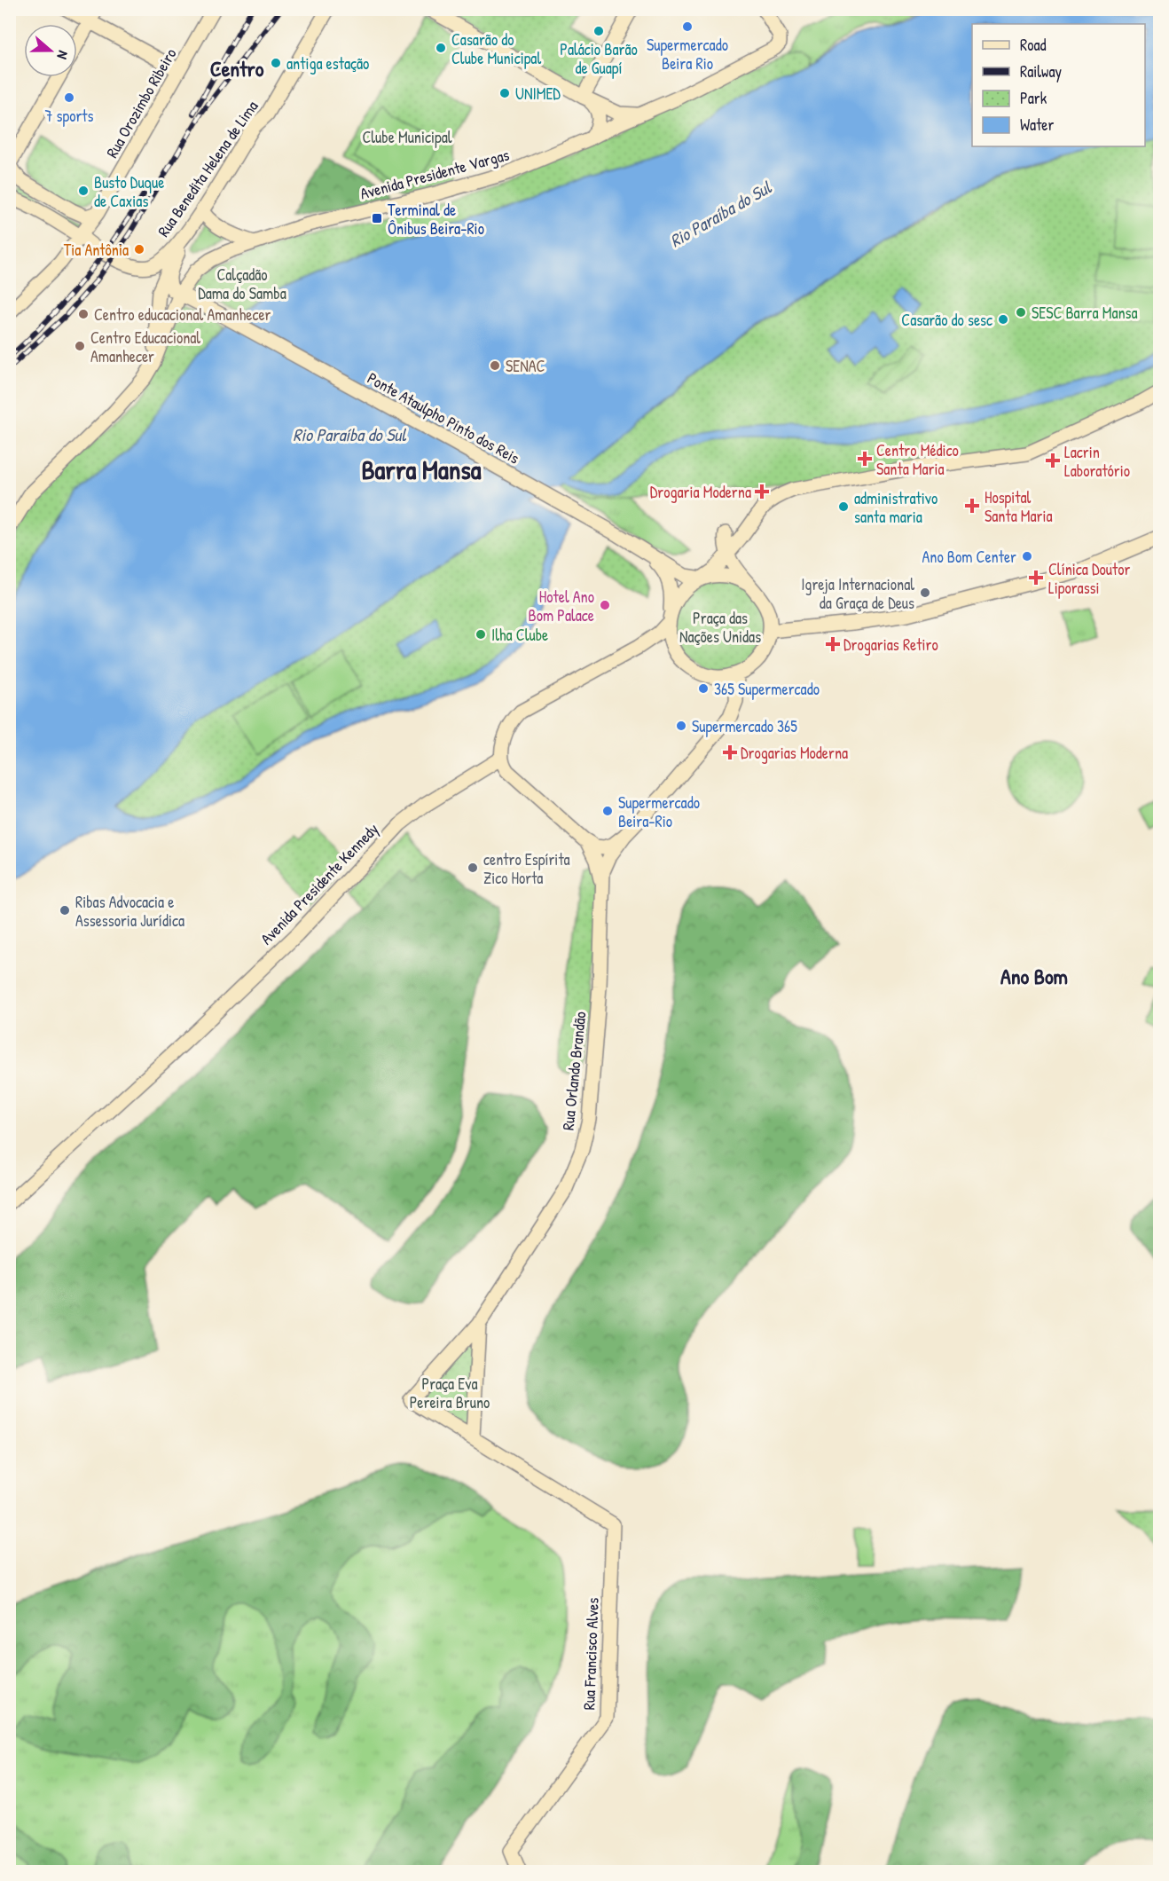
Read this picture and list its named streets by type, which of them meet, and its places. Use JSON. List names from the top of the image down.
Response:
{
  "streets": {
    "street": [
      "Rua Orozimbo Ribeiro",
      "Rua Benedita Helena de Lima",
      "Avenida Presidente Vargas",
      "Ponte Ataulpho Pinto dos Reis",
      "Avenida Presidente Kennedy",
      "Rua Orlando Brandão",
      "Rua Francisco Alves"
    ]
  },
  "crossings": [
    ["Rua Orozimbo Ribeiro", "Rua Benedita Helena de Lima"],
    ["Avenida Presidente Vargas", "Ponte Ataulpho Pinto dos Reis"],
    ["Rua Orlando Brandão", "Rua Francisco Alves"]
  ],
  "districts": ["Centro", "Barra Mansa", "Ano Bom"],
  "water": ["Rio Paraíba do Sul"],
  "parks": [
    "Clube Municipal",
    "Calçadão Dama do Samba",
    "Praça das Nações Unidas",
    "Praça Eva Pereira Bruno"
  ],
  "places": {
    "other": [
      "Supermercado Beira Rio",
      "Palácio Barão de Guapí",
      "Casarão do Clube Municipal",
      "antiga estação",
      "UNIMED",
      "7 sports",
      "Busto Duque de Caxias",
      "Tia Antônia",
      "SESC Barra Mansa",
      "Centro educacional Amanhecer",
      "Casarão do sesc",
      "Centro Educacional Amanhecer",
      "SENAC",
      "administrativo santa maria",
      "Ano Bom Center",
      "Igreja Internacional da Graça de Deus",
      "Hotel Ano Bom Palace",
      "Ilha Clube",
      "365 Supermercado",
      "Supermercado 365",
      "Supermercado Beira-Rio",
      "centro Espírita Zico Horta",
      "Ribas Advocacia e Assessoria Jurídica"
    ],
    "transit": ["Terminal de Ônibus Beira-Rio"],
    "health": [
      "Centro Médico Santa Maria",
      "Lacrin Laboratório",
      "Drogaria Moderna",
      "Hospital Santa Maria",
      "Clínica Doutor Liporassi",
      "Drogarias Retiro",
      "Drogarias Moderna"
    ]
  },
  "legend": [
    "Road",
    "Railway",
    "Park",
    "Water"
  ],
  "north": "right"
}
